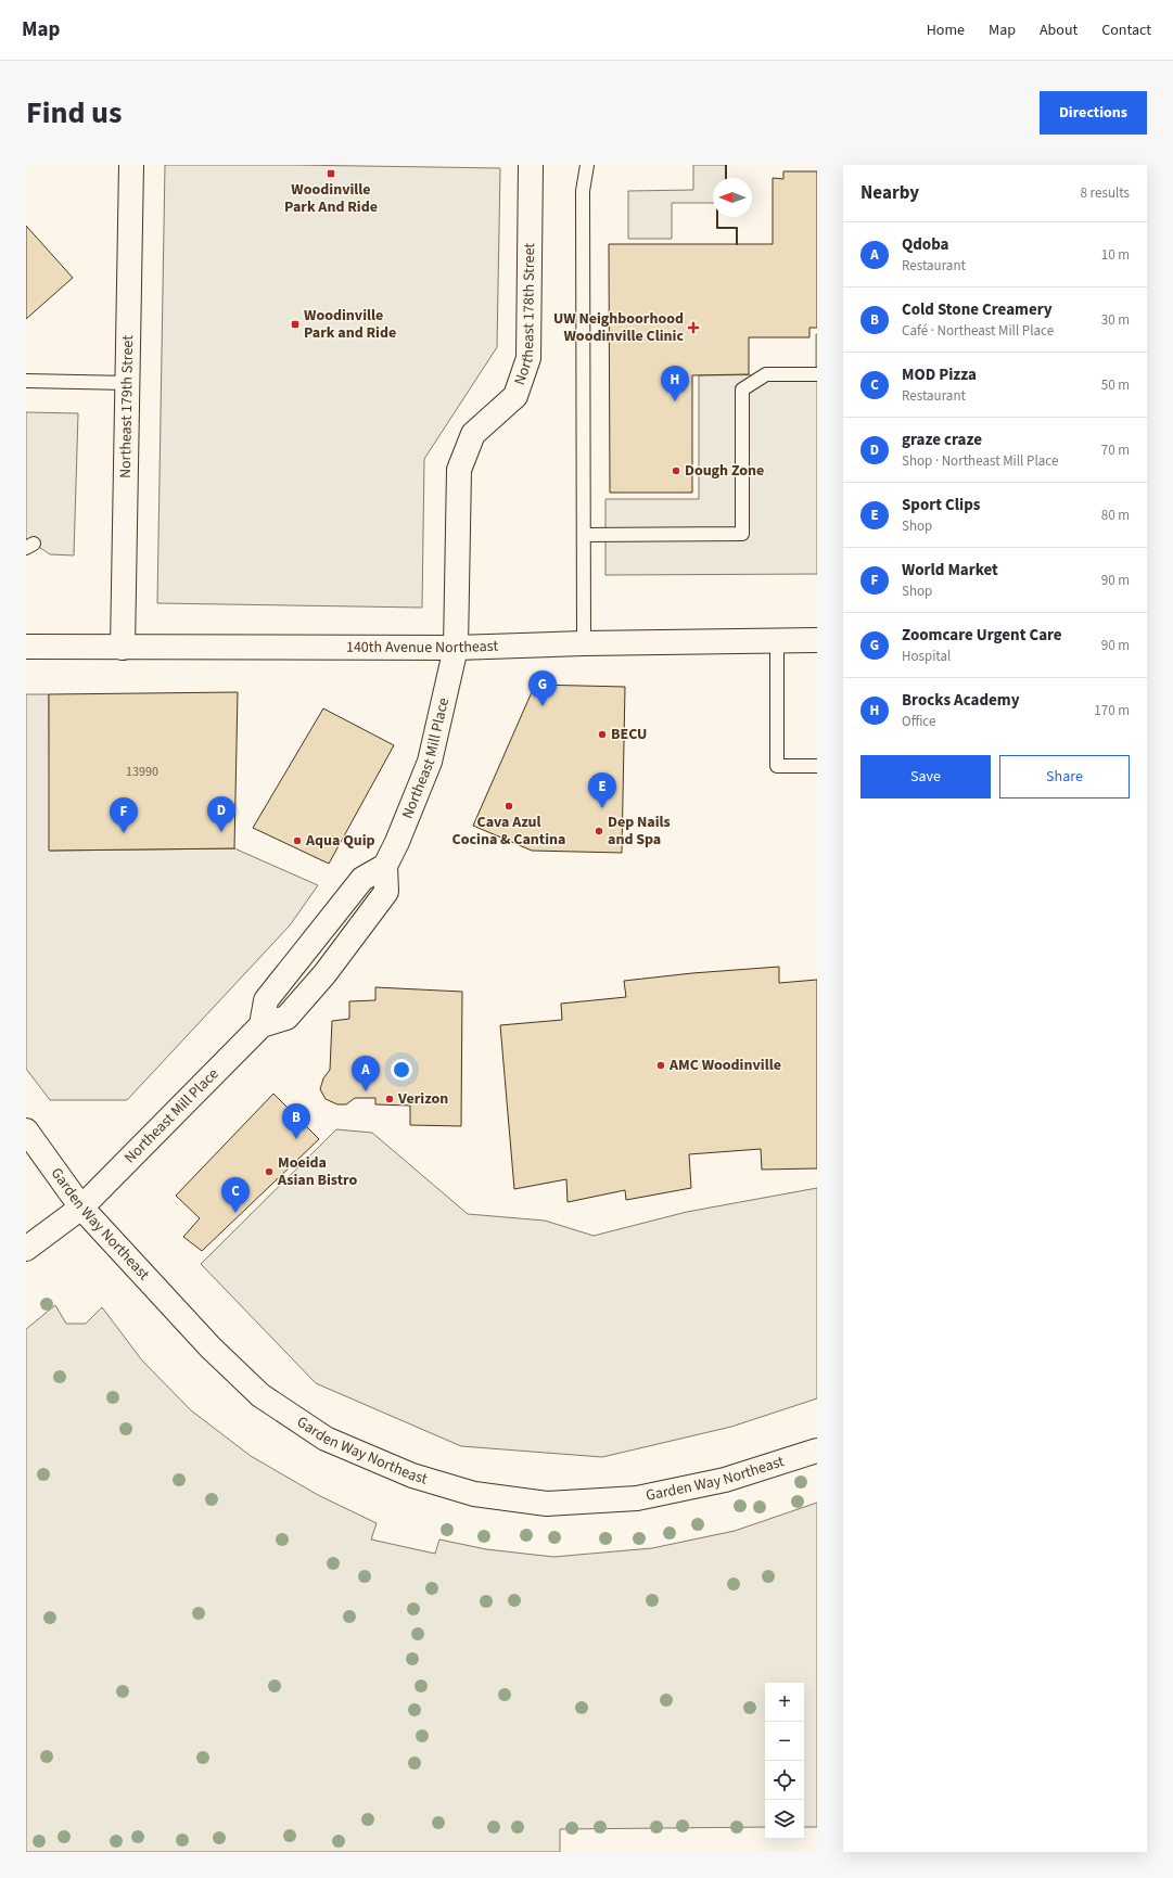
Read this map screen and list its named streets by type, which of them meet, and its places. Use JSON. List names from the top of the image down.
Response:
{
  "streets": {
    "street": [
      "Northeast 178th Street",
      "Northeast 179th Street",
      "140th Avenue Northeast",
      "Northeast Mill Place",
      "Garden Way Northeast"
    ]
  },
  "crossings": [
    ["Northeast 178th Street", "140th Avenue Northeast"],
    ["Northeast 178th Street", "Northeast Mill Place"],
    ["Northeast 179th Street", "140th Avenue Northeast"],
    ["140th Avenue Northeast", "Northeast Mill Place"],
    ["Northeast Mill Place", "Garden Way Northeast"]
  ],
  "places": {
    "transit": ["Woodinville Park And Ride", "Woodinville Park and Ride"],
    "health": ["UW Neighboorhood Woodinville Clinic"],
    "other": [
      "Dough Zone",
      "BECU",
      "Cava Azul Cocina & Cantina",
      "Dep Nails and Spa",
      "Aqua Quip",
      "AMC Woodinville",
      "Verizon",
      "Moeida Asian Bistro"
    ]
  },
  "house_numbers": ["13990"],
  "north": "left",
  "page": {
    "header": "Map",
    "nav": [
      "Home",
      "Map",
      "About",
      "Contact"
    ],
    "title": "Find us",
    "buttons": [
      "Directions",
      ["Save", "Share"]
    ],
    "heading": ["Nearby", "8 results"],
    "list": [
      {
        "mark": "A",
        "name": "Qdoba",
        "note": "Restaurant",
        "value": "10 m"
      },
      {
        "mark": "B",
        "name": "Cold Stone Creamery",
        "note": "Café · Northeast Mill Place",
        "value": "30 m"
      },
      {
        "mark": "C",
        "name": "MOD Pizza",
        "note": "Restaurant",
        "value": "50 m"
      },
      {
        "mark": "D",
        "name": "graze craze",
        "note": "Shop · Northeast Mill Place",
        "value": "70 m"
      },
      {
        "mark": "E",
        "name": "Sport Clips",
        "note": "Shop",
        "value": "80 m"
      },
      {
        "mark": "F",
        "name": "World Market",
        "note": "Shop",
        "value": "90 m"
      },
      {
        "mark": "G",
        "name": "Zoomcare Urgent Care",
        "note": "Hospital",
        "value": "90 m"
      },
      {
        "mark": "H",
        "name": "Brocks Academy",
        "note": "Office",
        "value": "170 m"
      }
    ],
    "pins": [
      "H",
      "G",
      "E",
      "D",
      "F",
      "A",
      "B",
      "C"
    ],
    "map_buttons": ["+", "−"]
  }
}
